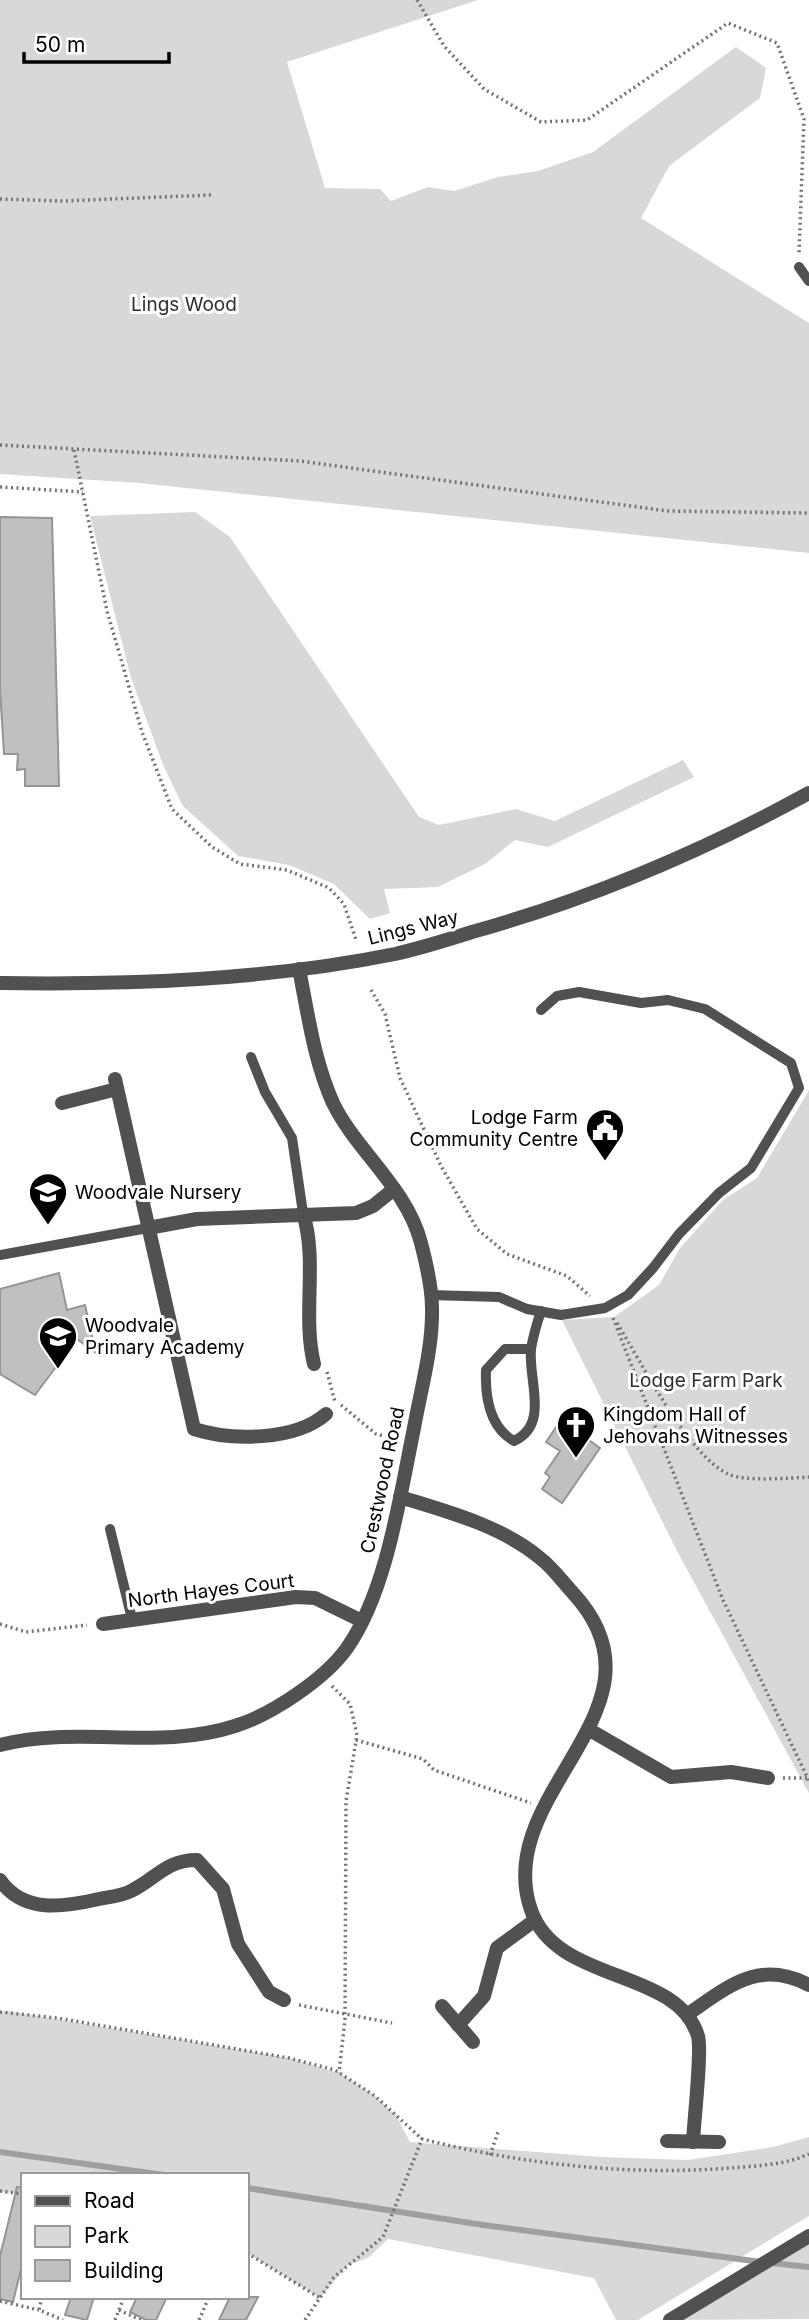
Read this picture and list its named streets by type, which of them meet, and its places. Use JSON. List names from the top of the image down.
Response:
{
  "streets": {
    "street": ["Lings Way", "Crestwood Road", "North Hayes Court"]
  },
  "crossings": [
    ["Lings Way", "Crestwood Road"],
    ["Crestwood Road", "North Hayes Court"]
  ],
  "parks": ["Lings Wood", "Lodge Farm Park"],
  "places": {
    "public building": ["Lodge Farm Community Centre"],
    "school or university": ["Woodvale Nursery", "Woodvale Primary Academy"],
    "church": ["Kingdom Hall of Jehovahs Witnesses"]
  },
  "legend": ["Road", "Park", "Building"],
  "scale_bar": "50 m"
}
